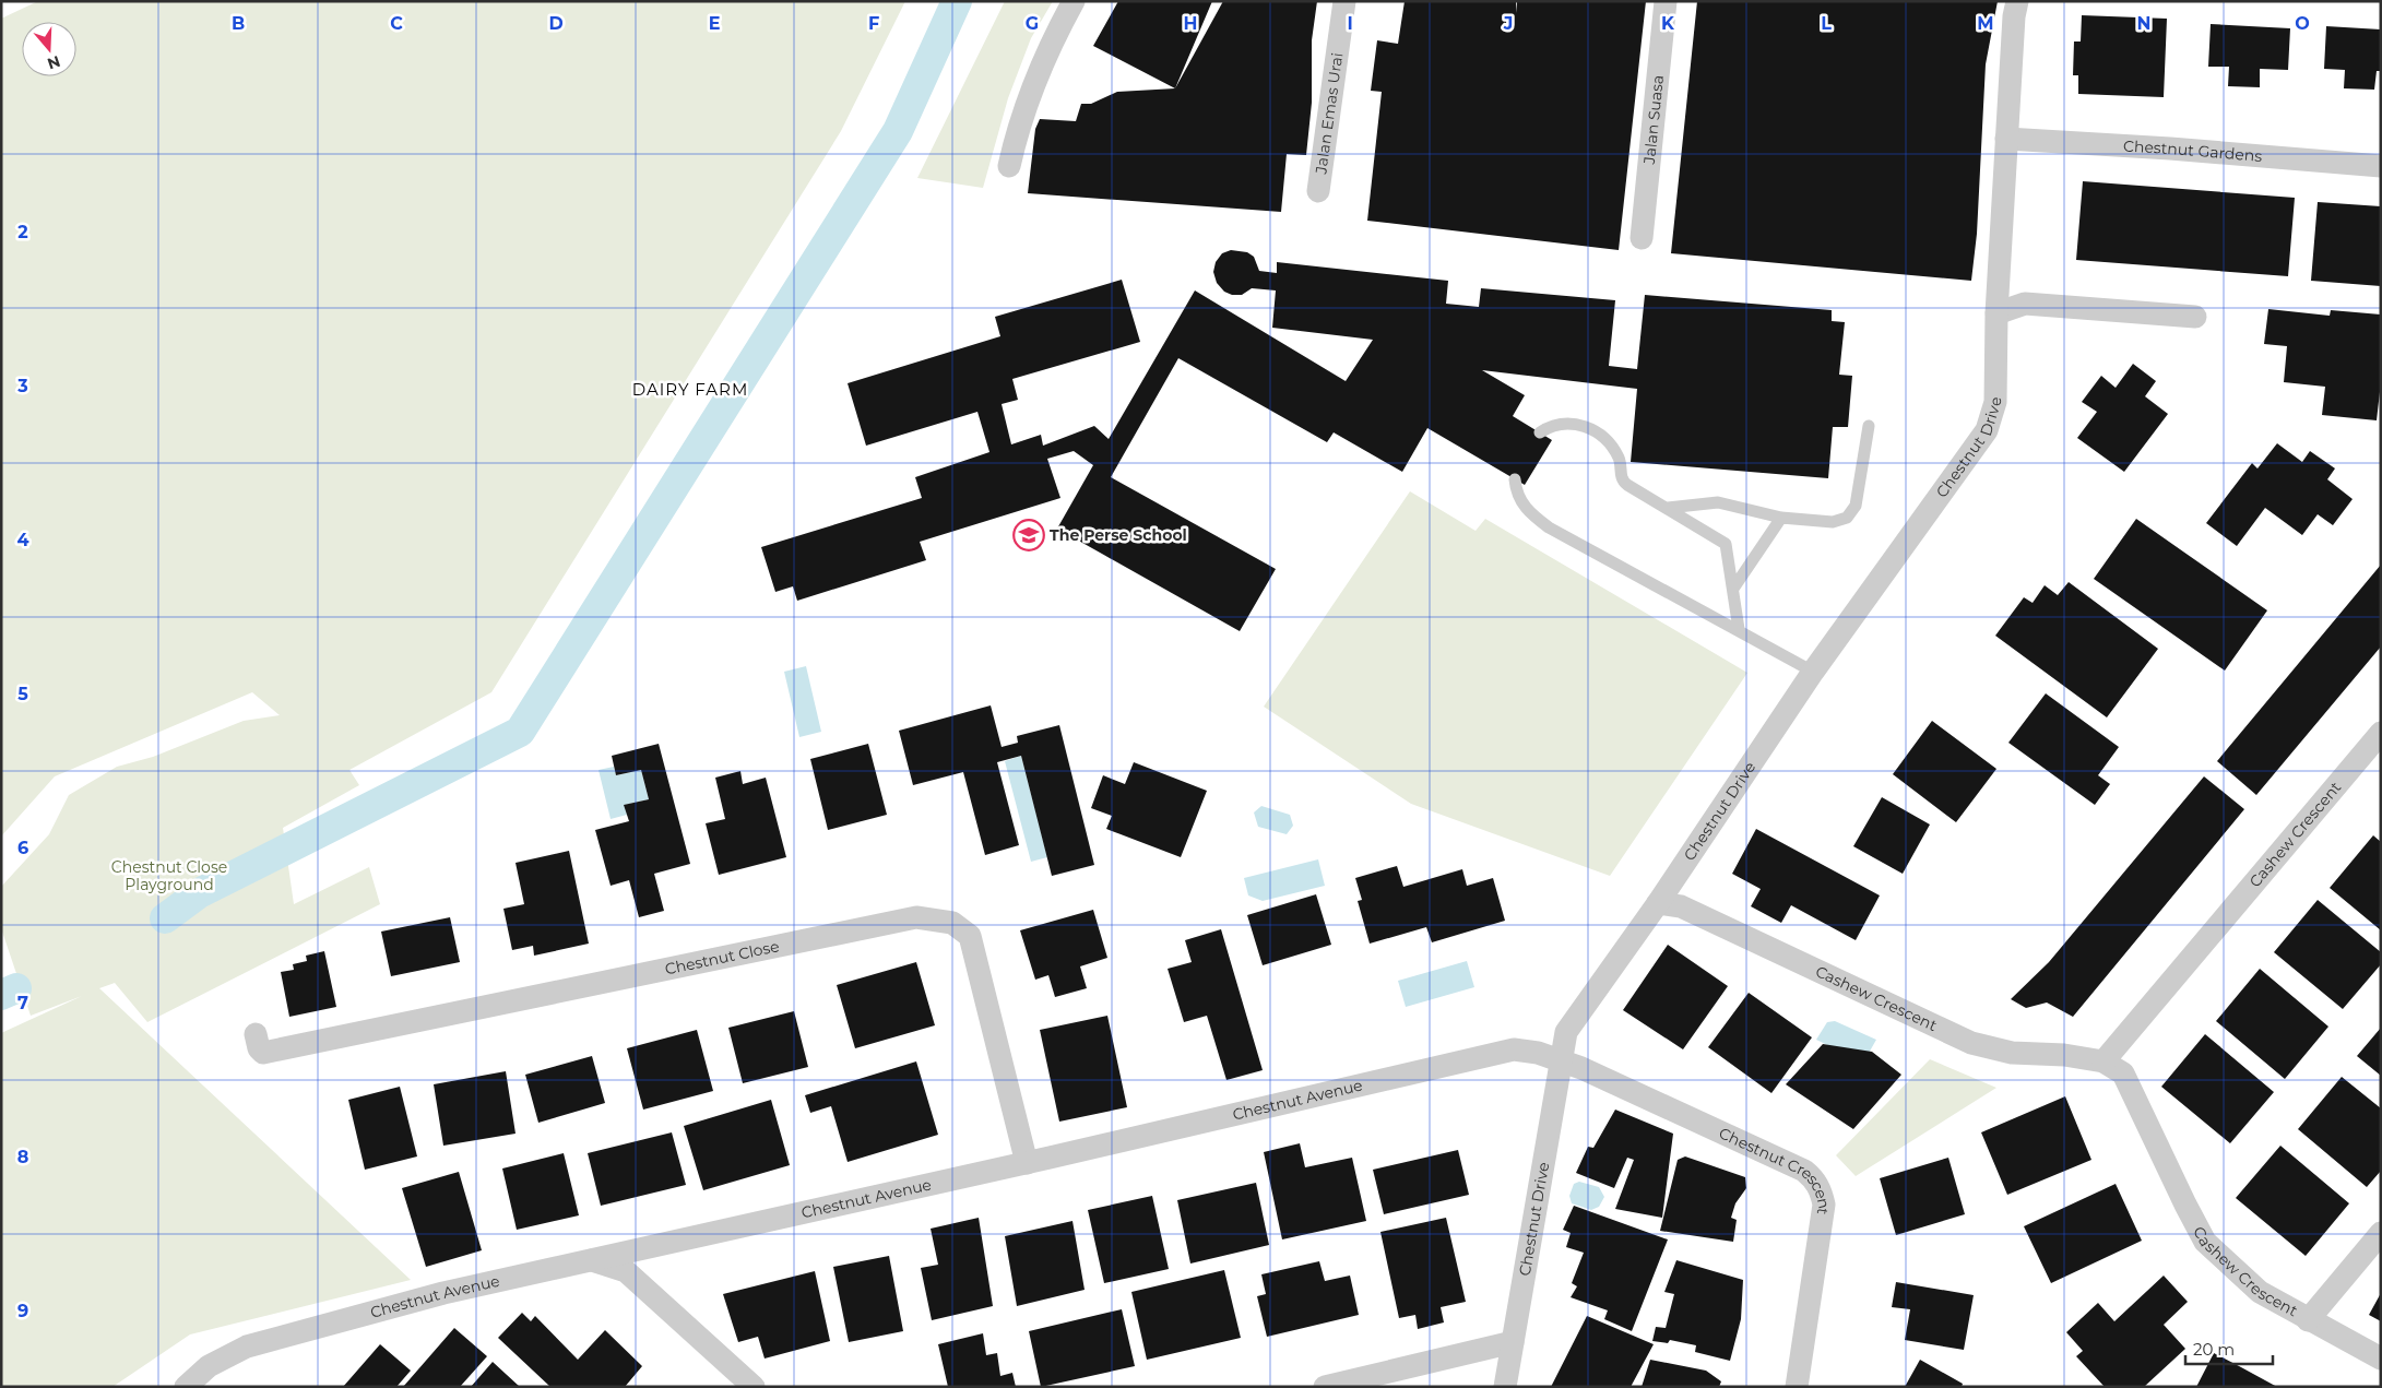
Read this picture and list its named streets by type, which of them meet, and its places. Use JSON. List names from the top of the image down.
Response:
{
  "streets": {
    "street": [
      "Jalan Emas Urai",
      "Jalan Suasa",
      "Chestnut Gardens",
      "Chestnut Drive",
      "Cashew Crescent",
      "Chestnut Close",
      "Chestnut Avenue",
      "Chestnut Crescent"
    ]
  },
  "crossings": [
    ["Chestnut Gardens", "Chestnut Drive"],
    ["Chestnut Drive", "Cashew Crescent"],
    ["Chestnut Drive", "Chestnut Avenue"],
    ["Chestnut Drive", "Chestnut Crescent"],
    ["Chestnut Close", "Chestnut Avenue"],
    ["Chestnut Avenue", "Chestnut Crescent"]
  ],
  "districts": ["DAIRY FARM"],
  "parks": ["Chestnut Close Playground"],
  "places": {
    "school or university": ["The Perse School"]
  },
  "scale_bar": "20 m",
  "north": "bottom",
  "grid": {
    "columns": [
      "B",
      "C",
      "D",
      "E",
      "F",
      "G",
      "H",
      "I",
      "J",
      "K",
      "L",
      "M",
      "N",
      "O"
    ],
    "rows": [
      "2",
      "3",
      "4",
      "5",
      "6",
      "7",
      "8",
      "9"
    ]
  }
}
